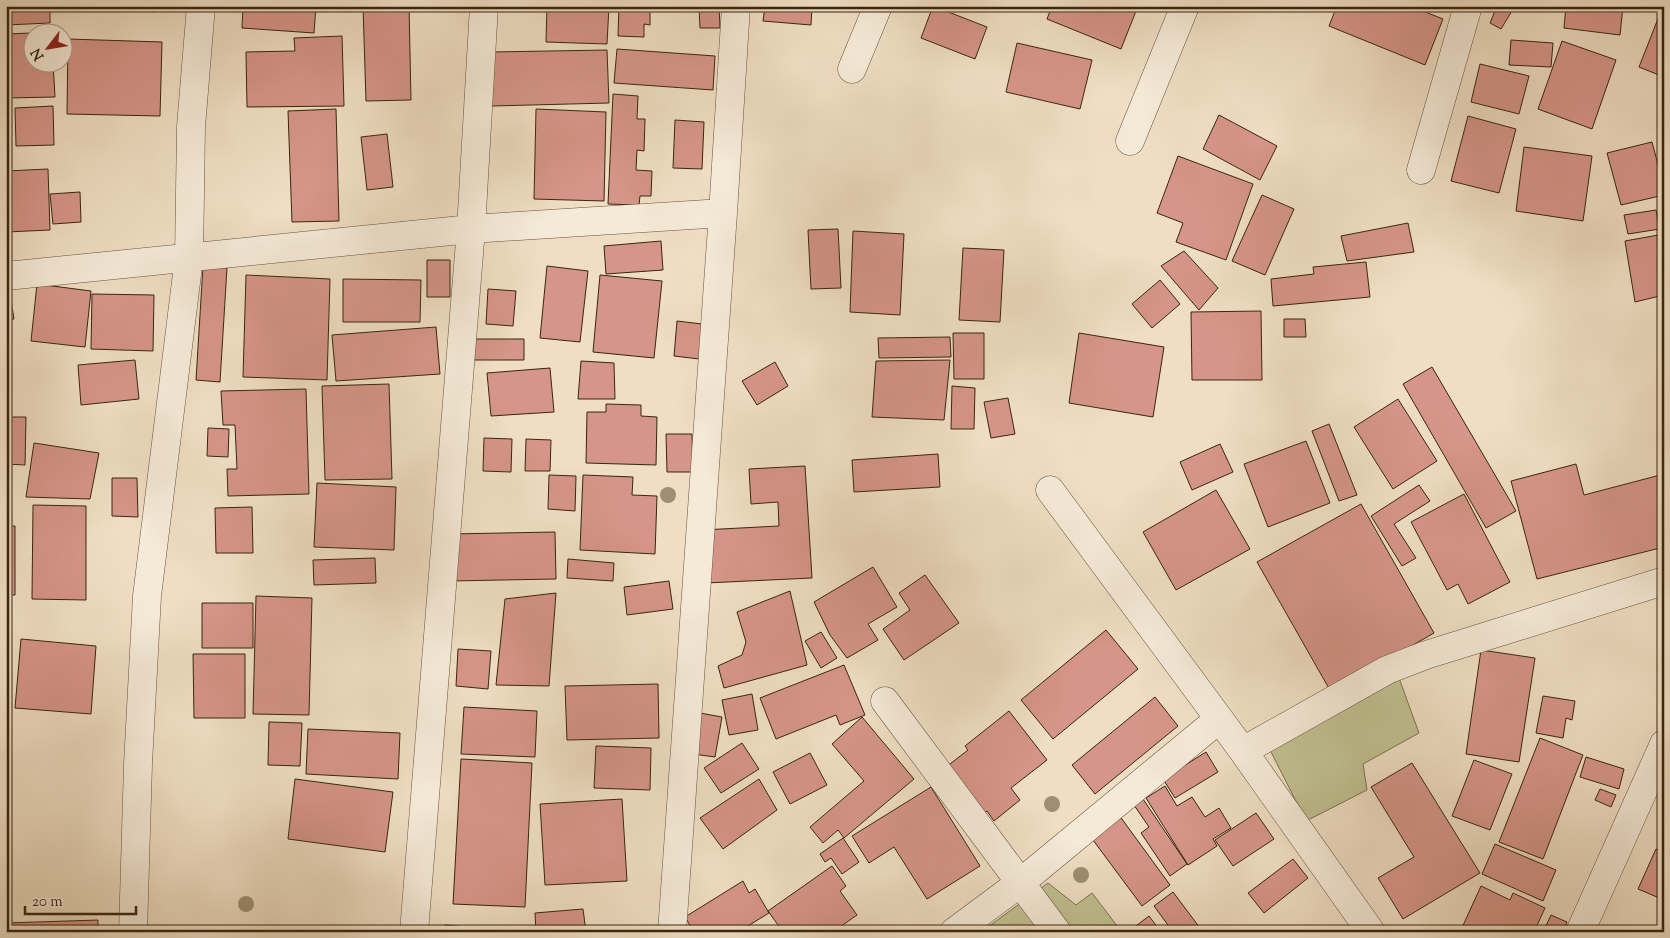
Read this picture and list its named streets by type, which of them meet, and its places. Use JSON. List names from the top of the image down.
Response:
{
  "scale_bar": "20 m",
  "north": "bottom left"
}
